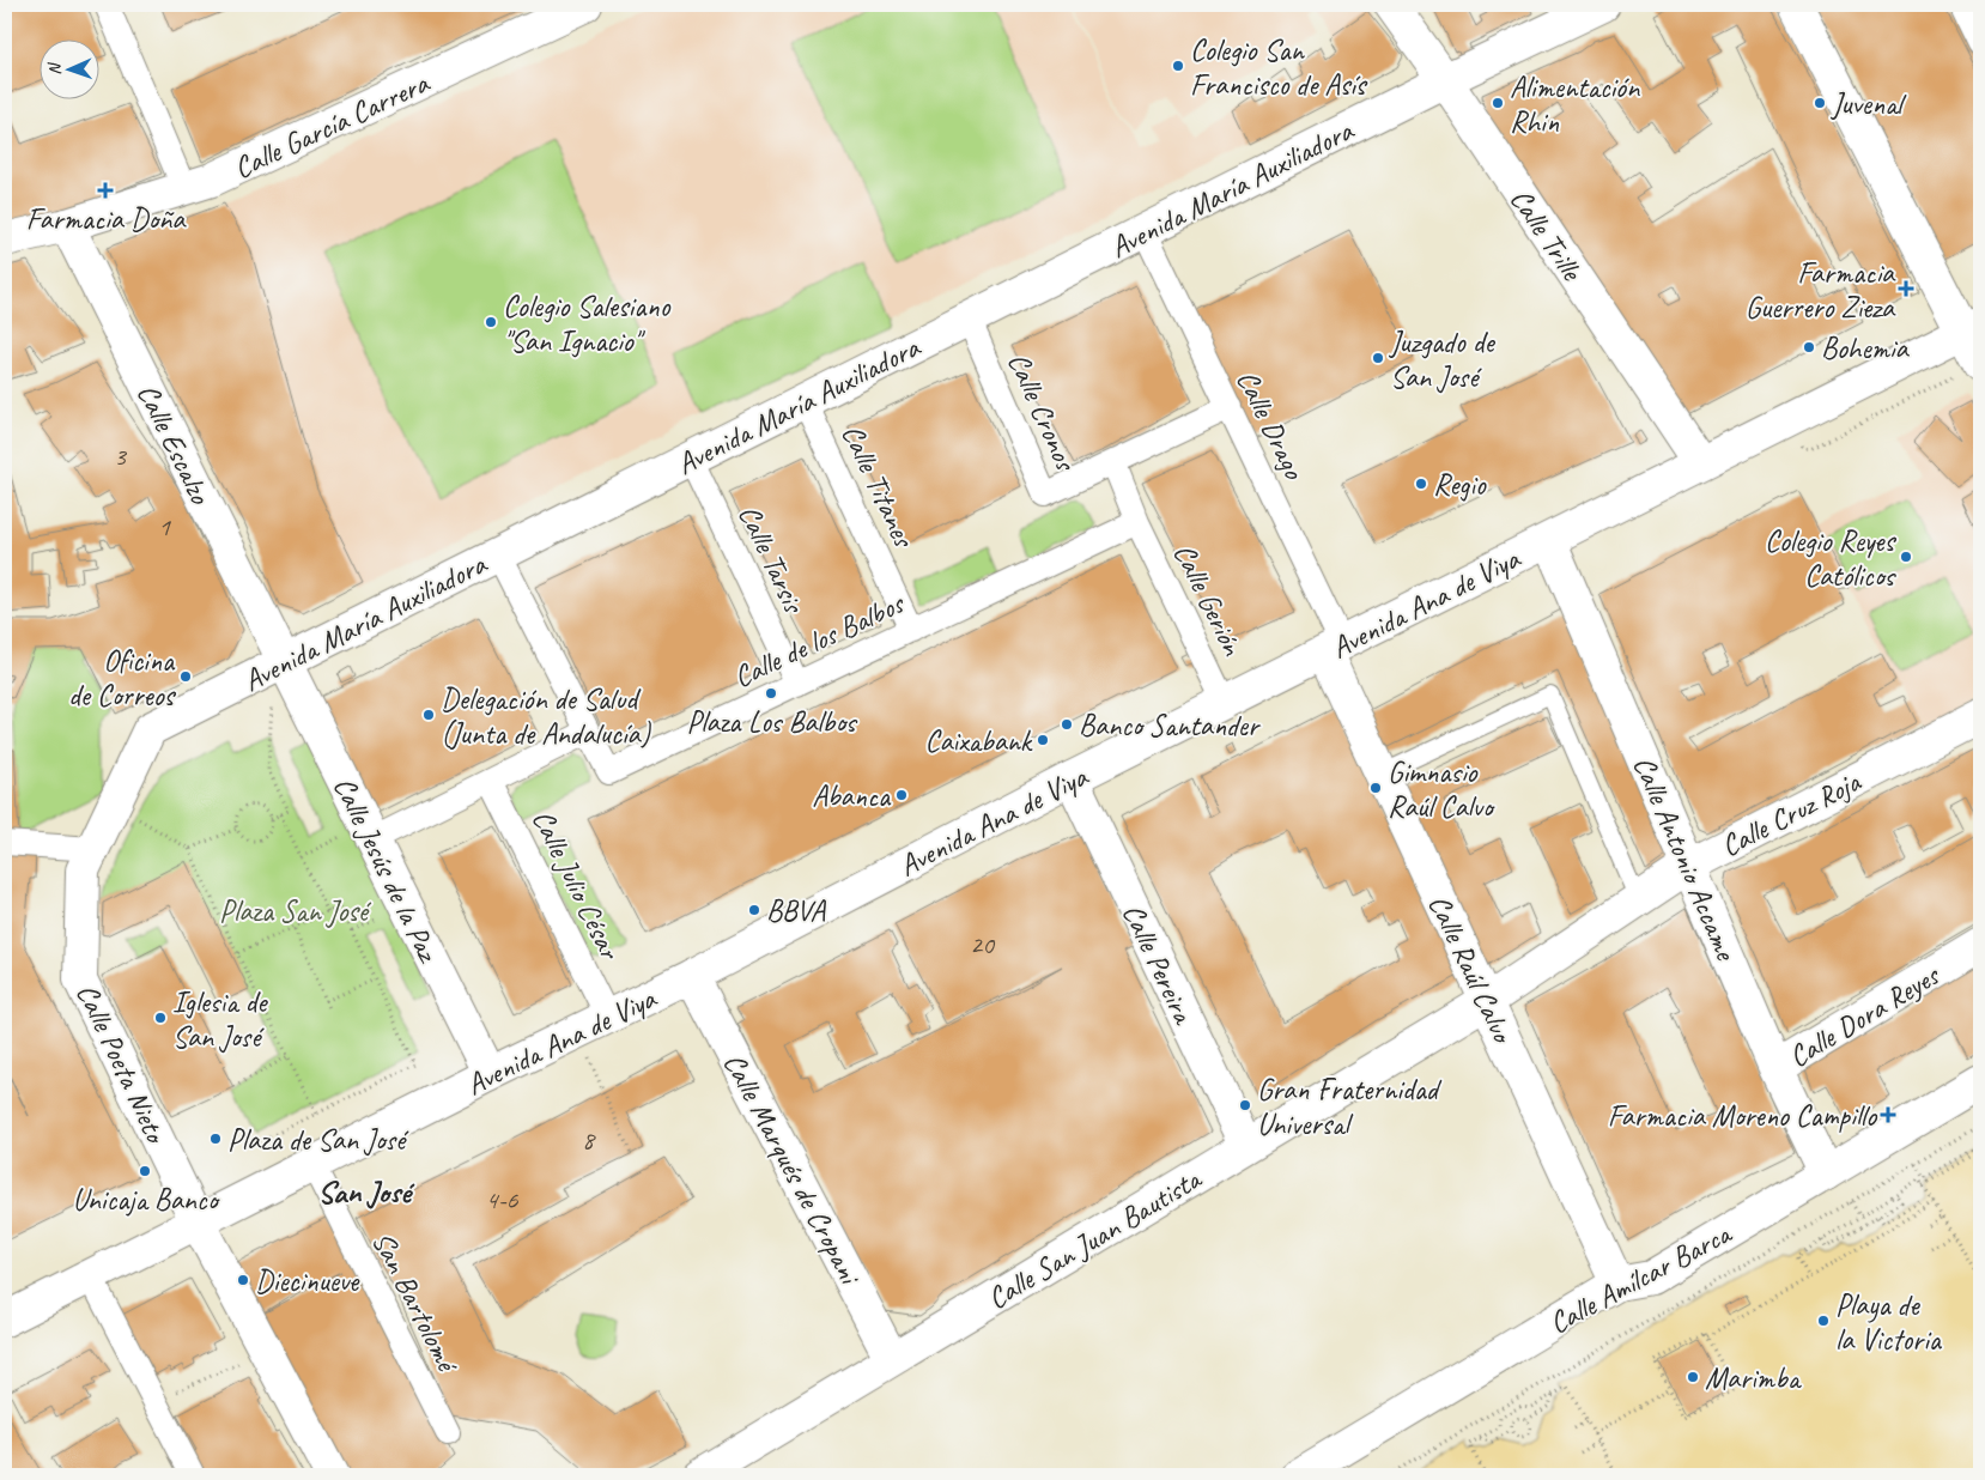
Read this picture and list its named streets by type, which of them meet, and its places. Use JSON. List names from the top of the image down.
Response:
{
  "streets": {
    "street": [
      "Calle García Carrera",
      "Avenida María Auxiliadora",
      "Calle Trille",
      "Calle Cronos",
      "Calle Drago",
      "Calle Escalzo",
      "Calle Titanes",
      "Calle Tarsis",
      "Calle Gerión",
      "Avenida Ana de Viya",
      "Calle de los Balbos",
      "Calle Cruz Roja",
      "Calle Antonio Accame",
      "Calle Jesús de la Paz",
      "Calle Julio César",
      "Calle Pereira",
      "Calle Raúl Calvo",
      "Calle Dora Reyes",
      "Calle Poeta Nieto",
      "Calle Marqués de Cropani",
      "Calle San Juan Bautista",
      "Calle Amílcar Barca",
      "San Bartolomé"
    ]
  },
  "crossings": [
    ["Calle García Carrera", "Calle Escalzo"],
    ["Avenida María Auxiliadora", "Calle Trille"],
    ["Avenida María Auxiliadora", "Calle Cronos"],
    ["Avenida María Auxiliadora", "Calle Drago"],
    ["Avenida María Auxiliadora", "Calle Escalzo"],
    ["Avenida María Auxiliadora", "Calle Titanes"],
    ["Avenida María Auxiliadora", "Calle Tarsis"],
    ["Avenida María Auxiliadora", "Calle Jesús de la Paz"],
    ["Avenida María Auxiliadora", "Calle Poeta Nieto"],
    ["Calle Trille", "Avenida Ana de Viya"],
    ["Calle Drago", "Avenida Ana de Viya"],
    ["Calle Drago", "Calle Raúl Calvo"],
    ["Calle Escalzo", "Calle Jesús de la Paz"],
    ["Calle Titanes", "Calle de los Balbos"],
    ["Calle Tarsis", "Calle de los Balbos"],
    ["Calle Gerión", "Avenida Ana de Viya"],
    ["Calle Gerión", "Calle de los Balbos"],
    ["Avenida Ana de Viya", "Calle Antonio Accame"],
    ["Avenida Ana de Viya", "Calle Jesús de la Paz"],
    ["Avenida Ana de Viya", "Calle Julio César"],
    ["Avenida Ana de Viya", "Calle Pereira"],
    ["Avenida Ana de Viya", "Calle Raúl Calvo"],
    ["Avenida Ana de Viya", "Calle Poeta Nieto"],
    ["Avenida Ana de Viya", "Calle Marqués de Cropani"],
    ["Avenida Ana de Viya", "San Bartolomé"],
    ["Calle Cruz Roja", "Calle Antonio Accame"],
    ["Calle Cruz Roja", "Calle Raúl Calvo"],
    ["Calle Cruz Roja", "Calle San Juan Bautista"],
    ["Calle Antonio Accame", "Calle Dora Reyes"],
    ["Calle Antonio Accame", "Calle Amílcar Barca"],
    ["Calle Pereira", "Calle San Juan Bautista"],
    ["Calle Raúl Calvo", "Calle San Juan Bautista"],
    ["Calle Raúl Calvo", "Calle Amílcar Barca"],
    ["Calle Marqués de Cropani", "Calle San Juan Bautista"]
  ],
  "districts": ["San José"],
  "parks": ["Plaza San José"],
  "places": {
    "other": [
      "Colegio San Francisco de Asís",
      "Alimentación Rhin",
      "Juvenal",
      "Colegio Salesiano \"San Ignacio\"",
      "Bohemia",
      "Juzgado de San José",
      "Regio",
      "Colegio Reyes Católicos",
      "Oficina de Correos",
      "Plaza Los Balbos",
      "Delegación de Salud (Junta de Andalucía)",
      "Banco Santander",
      "Caixabank",
      "Gimnasio Raúl Calvo",
      "Abanca",
      "BBVA",
      "Iglesia de San José",
      "Gran Fraternidad Universal",
      "Plaza de San José",
      "Unicaja Banco",
      "Diecinueve",
      "Playa de la Victoria",
      "Marimba"
    ],
    "health": ["Farmacia Doña", "Farmacia Guerrero Zieza", "Farmacia Moreno Campillo"]
  },
  "house_numbers": [
    "3",
    "1",
    "20",
    "8",
    "4-6"
  ],
  "north": "left"
}
